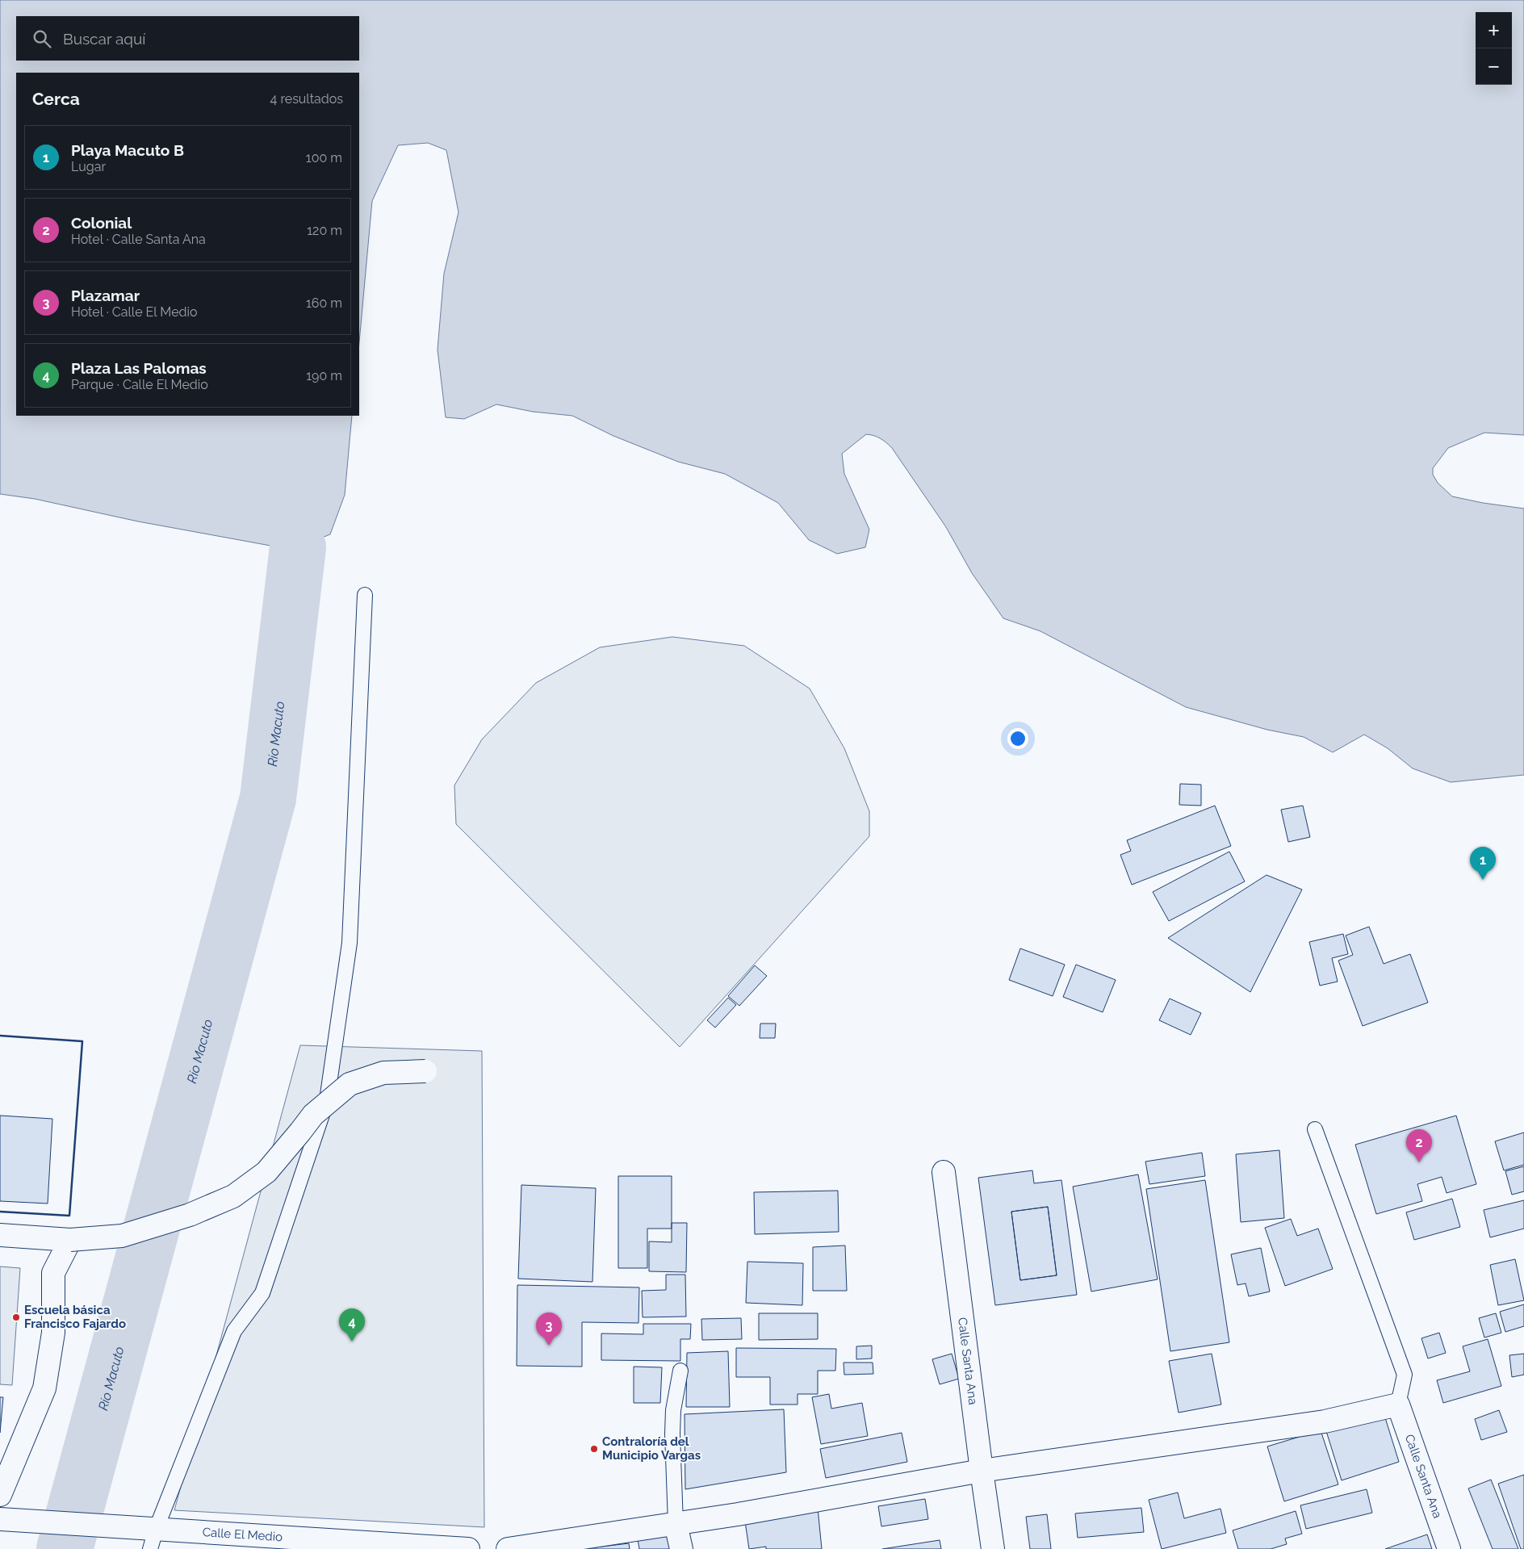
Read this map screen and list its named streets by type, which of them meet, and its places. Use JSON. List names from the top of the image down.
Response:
{
  "streets": {
    "street": ["Calle Santa Ana", "Calle El Medio"]
  },
  "water": ["Río Macuto"],
  "places": ["Escuela básica Francisco Fajardo", "Contraloría del Municipio Vargas"],
  "page": {
    "map_buttons": ["+", "−"],
    "search": "Buscar aquí",
    "heading": ["Cerca", "4 resultados"],
    "list": [
      {
        "mark": "1",
        "name": "Playa Macuto B",
        "note": "Lugar",
        "value": "100 m"
      },
      {
        "mark": "2",
        "name": "Colonial",
        "note": "Hotel · Calle Santa Ana",
        "value": "120 m"
      },
      {
        "mark": "3",
        "name": "Plazamar",
        "note": "Hotel · Calle El Medio",
        "value": "160 m"
      },
      {
        "mark": "4",
        "name": "Plaza Las Palomas",
        "note": "Parque · Calle El Medio",
        "value": "190 m"
      }
    ],
    "pins": [
      "1",
      "2",
      "4",
      "3"
    ]
  }
}
